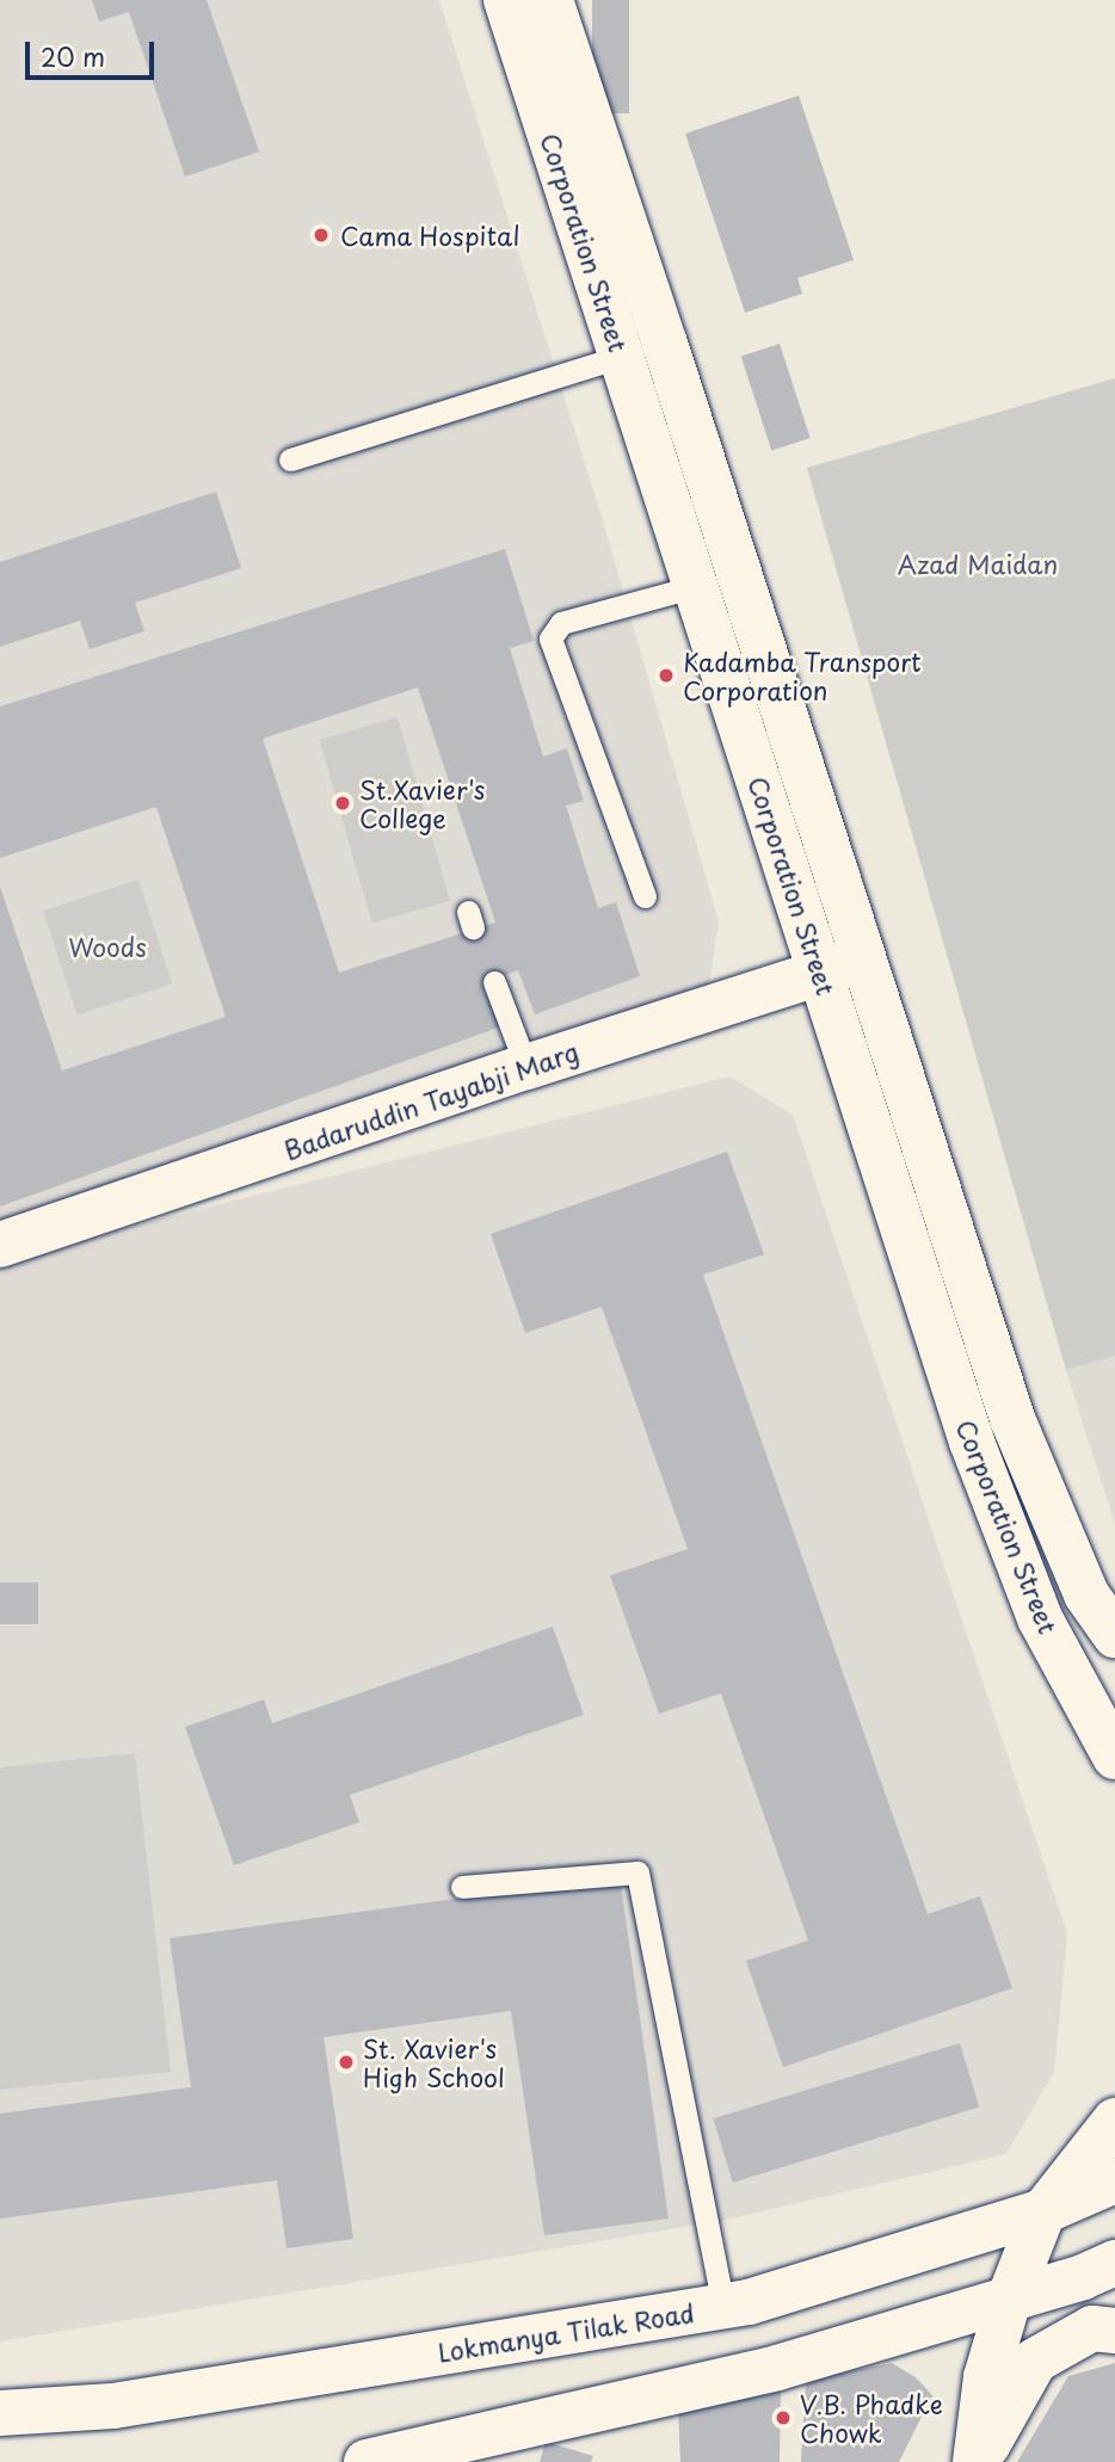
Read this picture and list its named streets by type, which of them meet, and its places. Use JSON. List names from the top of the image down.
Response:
{
  "streets": {
    "main road": ["Corporation Street", "Badaruddin Tayabji Marg", "Lokmanya Tilak Road"]
  },
  "crossings": [
    ["Corporation Street", "Badaruddin Tayabji Marg"]
  ],
  "parks": ["Azad Maidan", "Woods"],
  "places": [
    "Cama Hospital",
    "Kadamba Transport Corporation",
    "St.Xavier's College",
    "St. Xavier's High School",
    "V.B. Phadke Chowk"
  ],
  "scale_bar": "20 m"
}
